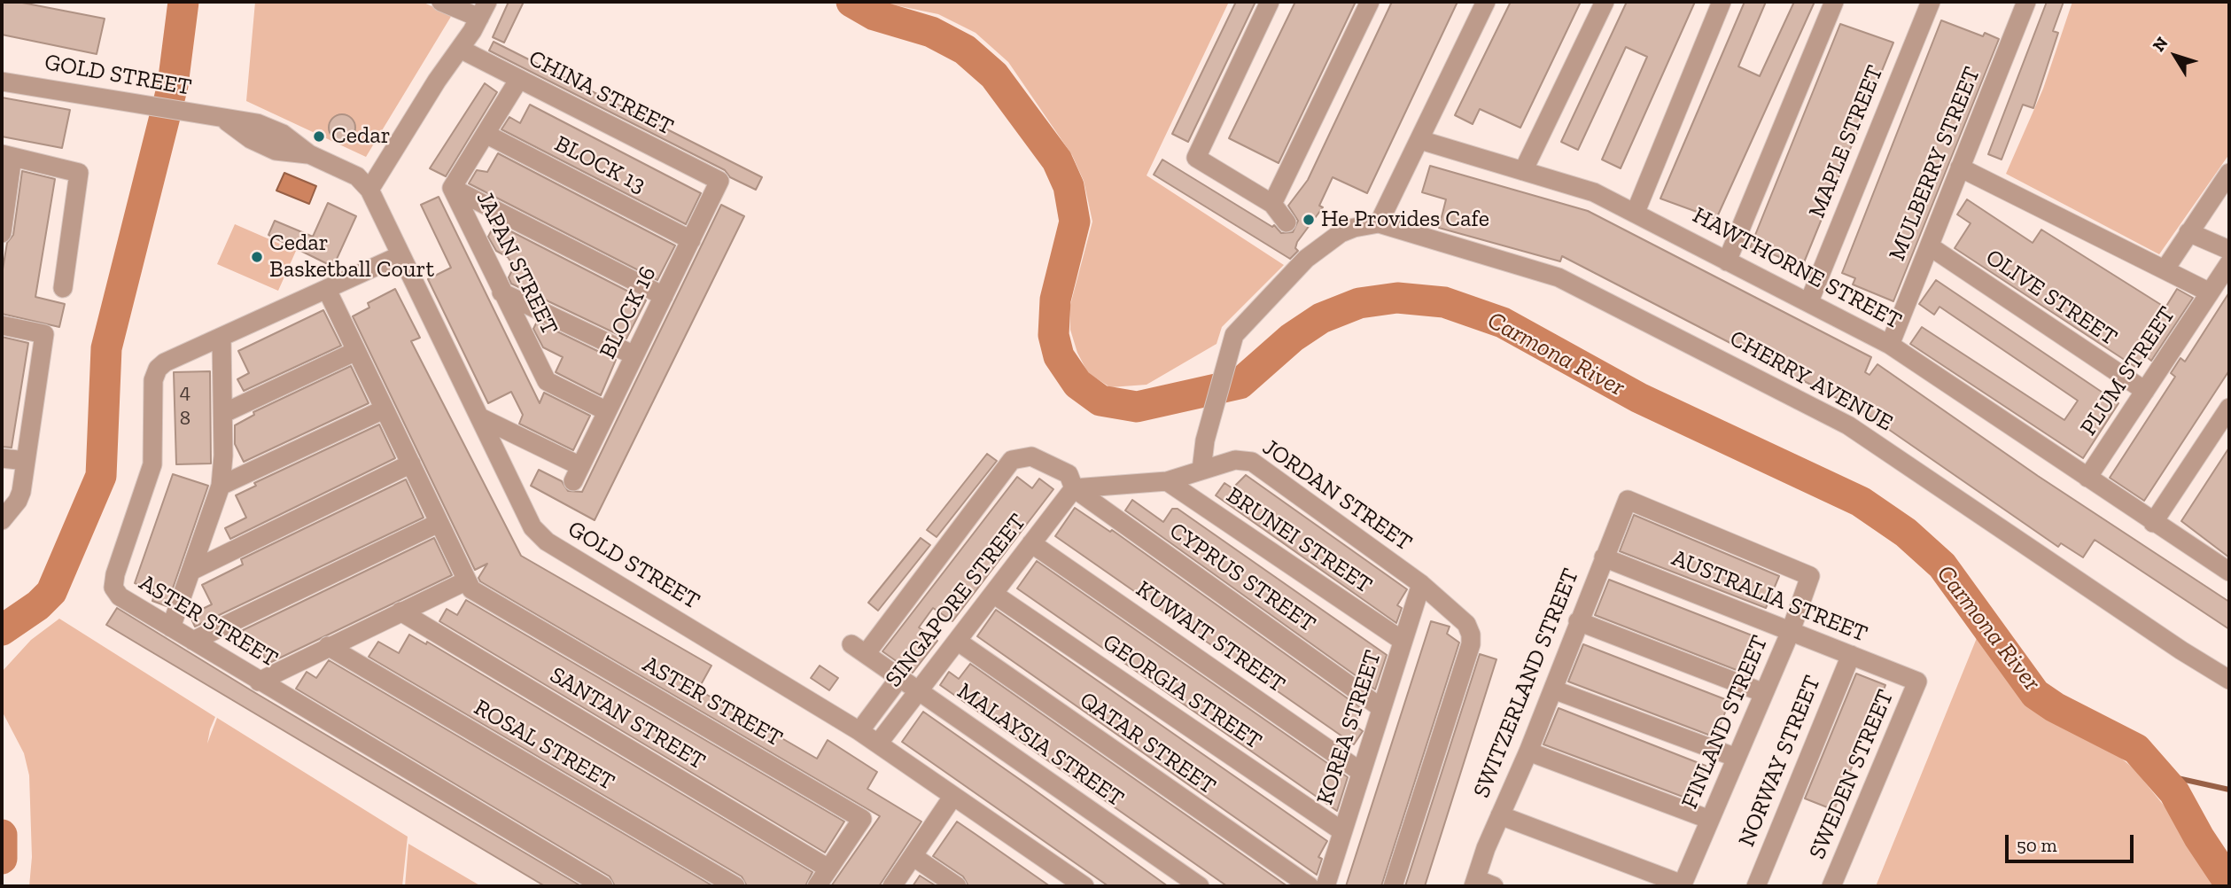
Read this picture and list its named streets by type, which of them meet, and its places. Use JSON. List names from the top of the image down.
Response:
{
  "streets": {
    "street": [
      "GOLD STREET",
      "CHINA STREET",
      "MAPLE STREET",
      "MULBERRY STREET",
      "BLOCK 13",
      "JAPAN STREET",
      "HAWTHORNE STREET",
      "OLIVE STREET",
      "BLOCK 16",
      "PLUM STREET",
      "CHERRY AVENUE",
      "JORDAN STREET",
      "BRUNEI STREET",
      "CYPRUS STREET",
      "AUSTRALIA STREET",
      "SINGAPORE STREET",
      "ASTER STREET",
      "KUWAIT STREET",
      "SWITZERLAND STREET",
      "GEORGIA STREET",
      "SANTAN STREET",
      "FINLAND STREET",
      "KOREA STREET",
      "QATAR STREET",
      "ROSAL STREET",
      "MALAYSIA STREET",
      "NORWAY STREET",
      "SWEDEN STREET"
    ]
  },
  "crossings": [
    ["GOLD STREET", "BLOCK 16"],
    ["GOLD STREET", "SINGAPORE STREET"],
    ["GOLD STREET", "ASTER STREET"],
    ["CHINA STREET", "JAPAN STREET"],
    ["CHINA STREET", "BLOCK 16"],
    ["MAPLE STREET", "HAWTHORNE STREET"],
    ["MULBERRY STREET", "HAWTHORNE STREET"],
    ["MULBERRY STREET", "OLIVE STREET"],
    ["BLOCK 13", "JAPAN STREET"],
    ["BLOCK 13", "BLOCK 16"],
    ["JAPAN STREET", "BLOCK 16"],
    ["HAWTHORNE STREET", "PLUM STREET"],
    ["OLIVE STREET", "PLUM STREET"],
    ["JORDAN STREET", "BRUNEI STREET"],
    ["JORDAN STREET", "CYPRUS STREET"],
    ["JORDAN STREET", "SINGAPORE STREET"],
    ["JORDAN STREET", "KOREA STREET"],
    ["JORDAN STREET", "MALAYSIA STREET"],
    ["BRUNEI STREET", "KOREA STREET"],
    ["CYPRUS STREET", "SINGAPORE STREET"],
    ["CYPRUS STREET", "KOREA STREET"],
    ["CYPRUS STREET", "MALAYSIA STREET"],
    ["AUSTRALIA STREET", "SWITZERLAND STREET"],
    ["AUSTRALIA STREET", "FINLAND STREET"],
    ["AUSTRALIA STREET", "NORWAY STREET"],
    ["AUSTRALIA STREET", "SWEDEN STREET"],
    ["SINGAPORE STREET", "KUWAIT STREET"],
    ["SINGAPORE STREET", "GEORGIA STREET"],
    ["SINGAPORE STREET", "QATAR STREET"],
    ["SINGAPORE STREET", "MALAYSIA STREET"],
    ["ASTER STREET", "SANTAN STREET"],
    ["KUWAIT STREET", "KOREA STREET"],
    ["SWITZERLAND STREET", "FINLAND STREET"],
    ["GEORGIA STREET", "KOREA STREET"]
  ],
  "water": ["Carmona River"],
  "places": ["Cedar", "He Provides Cafe", "Cedar Basketball Court"],
  "house_numbers": ["4", "8"],
  "scale_bar": "50 m",
  "north": "top left"
}
